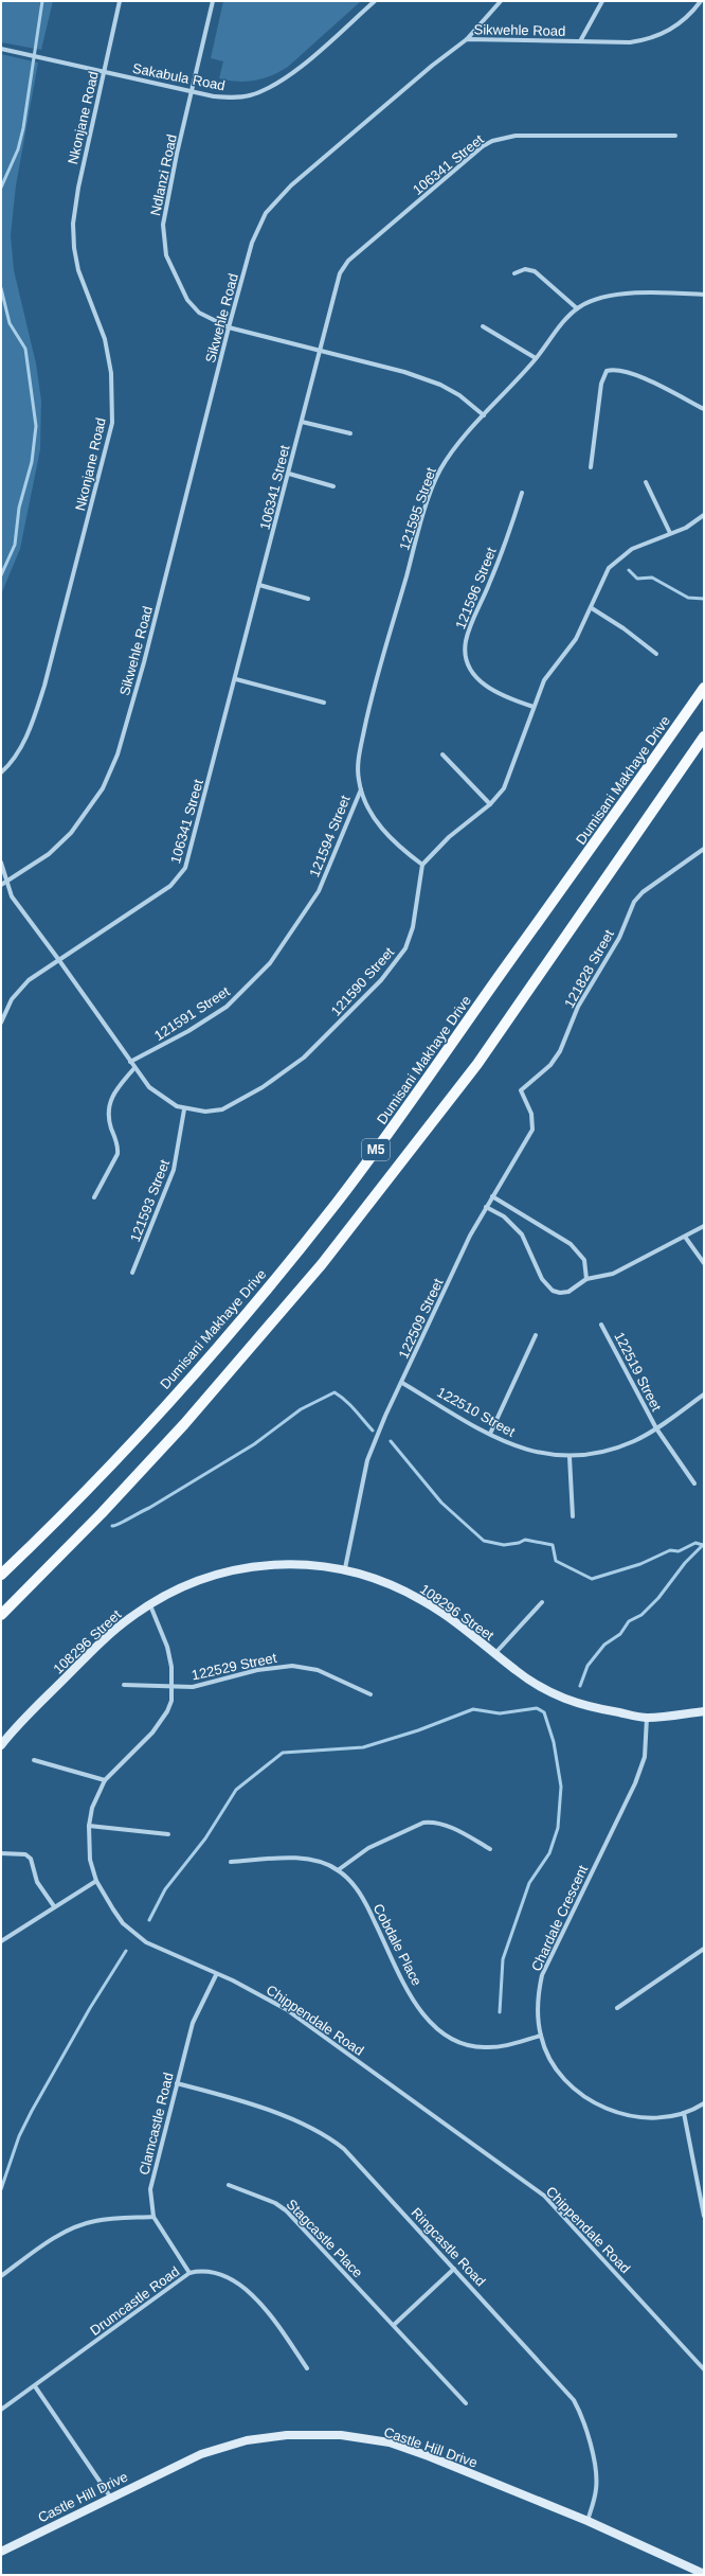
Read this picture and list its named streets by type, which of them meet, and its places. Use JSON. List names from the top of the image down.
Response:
{
  "streets": {
    "main road": ["Dumisani Makhaye Drive", "M5"],
    "street": [
      "Sikwehle Road",
      "Sakabula Road",
      "Nkonjane Road",
      "106341 Street",
      "Ndlanzi Road",
      "121595 Street",
      "121596 Street",
      "121594 Street",
      "121828 Street",
      "121590 Street",
      "121591 Street",
      "121593 Street",
      "122509 Street",
      "122519 Street",
      "122510 Street",
      "108296 Street",
      "122529 Street",
      "Chardale Crescent",
      "Cobdale Place",
      "Chippendale Road",
      "Clamcastle Road",
      "Stagcastle Place",
      "Ringcastle Road",
      "Drumcastle Road",
      "Castle Hill Drive"
    ]
  },
  "crossings": [
    ["Sikwehle Road", "Ndlanzi Road"],
    ["Sakabula Road", "Nkonjane Road"],
    ["Sakabula Road", "Ndlanzi Road"],
    ["106341 Street", "121590 Street"],
    ["121595 Street", "121594 Street"],
    ["121595 Street", "121590 Street"],
    ["121594 Street", "121591 Street"],
    ["121828 Street", "122509 Street"],
    ["121590 Street", "121591 Street"],
    ["121590 Street", "121593 Street"],
    ["122509 Street", "122510 Street"],
    ["122509 Street", "108296 Street"],
    ["122519 Street", "122510 Street"],
    ["108296 Street", "Chardale Crescent"],
    ["108296 Street", "Chippendale Road"],
    ["122529 Street", "Chippendale Road"],
    ["Chardale Crescent", "Cobdale Place"],
    ["Chippendale Road", "Clamcastle Road"],
    ["Clamcastle Road", "Ringcastle Road"],
    ["Clamcastle Road", "Drumcastle Road"],
    ["Ringcastle Road", "Castle Hill Drive"]
  ]
}
